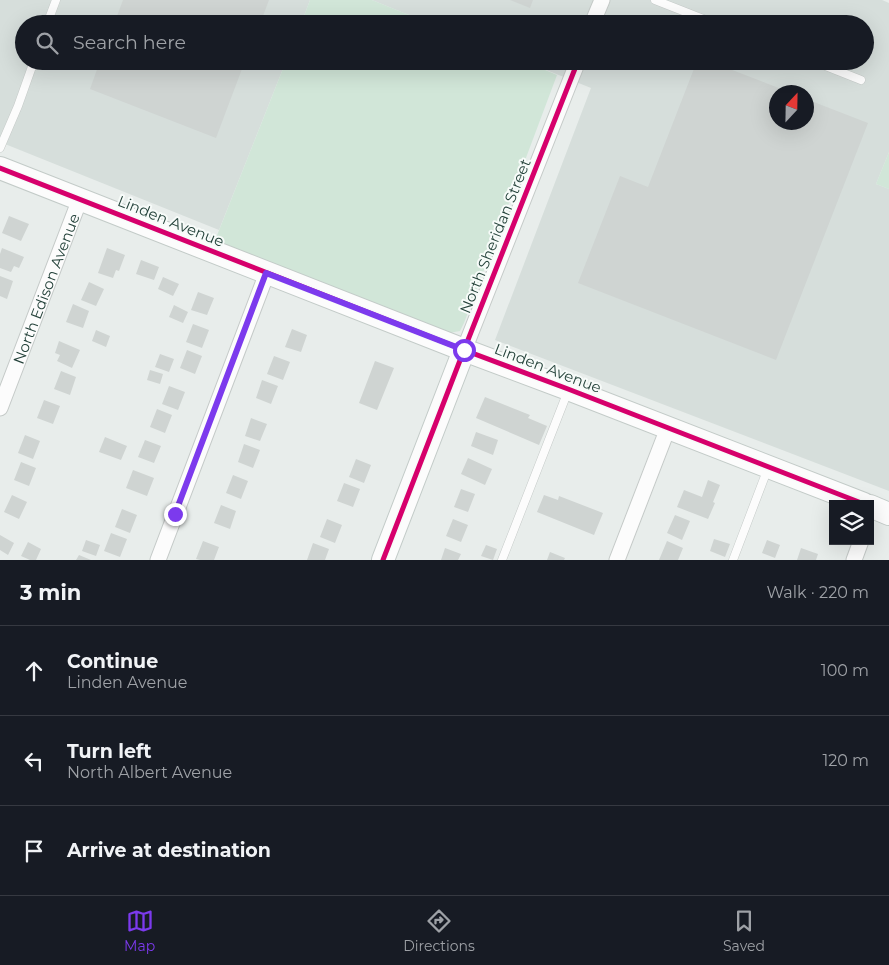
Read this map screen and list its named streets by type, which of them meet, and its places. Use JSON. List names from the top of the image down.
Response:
{
  "streets": {
    "street": ["Linden Avenue", "North Sheridan Street", "North Edison Avenue"]
  },
  "crossings": [
    ["Linden Avenue", "North Sheridan Street"],
    ["Linden Avenue", "North Edison Avenue"]
  ],
  "north": "top",
  "page": {
    "search": "Search here",
    "heading": ["3 min", "Walk · 220 m"],
    "list": [
      ["Continue", "Linden Avenue", "100 m"],
      ["Turn left", "North Albert Avenue", "120 m"],
      "Arrive at destination"
    ],
    "nav": ["Map", "Directions", "Saved"]
  }
}
